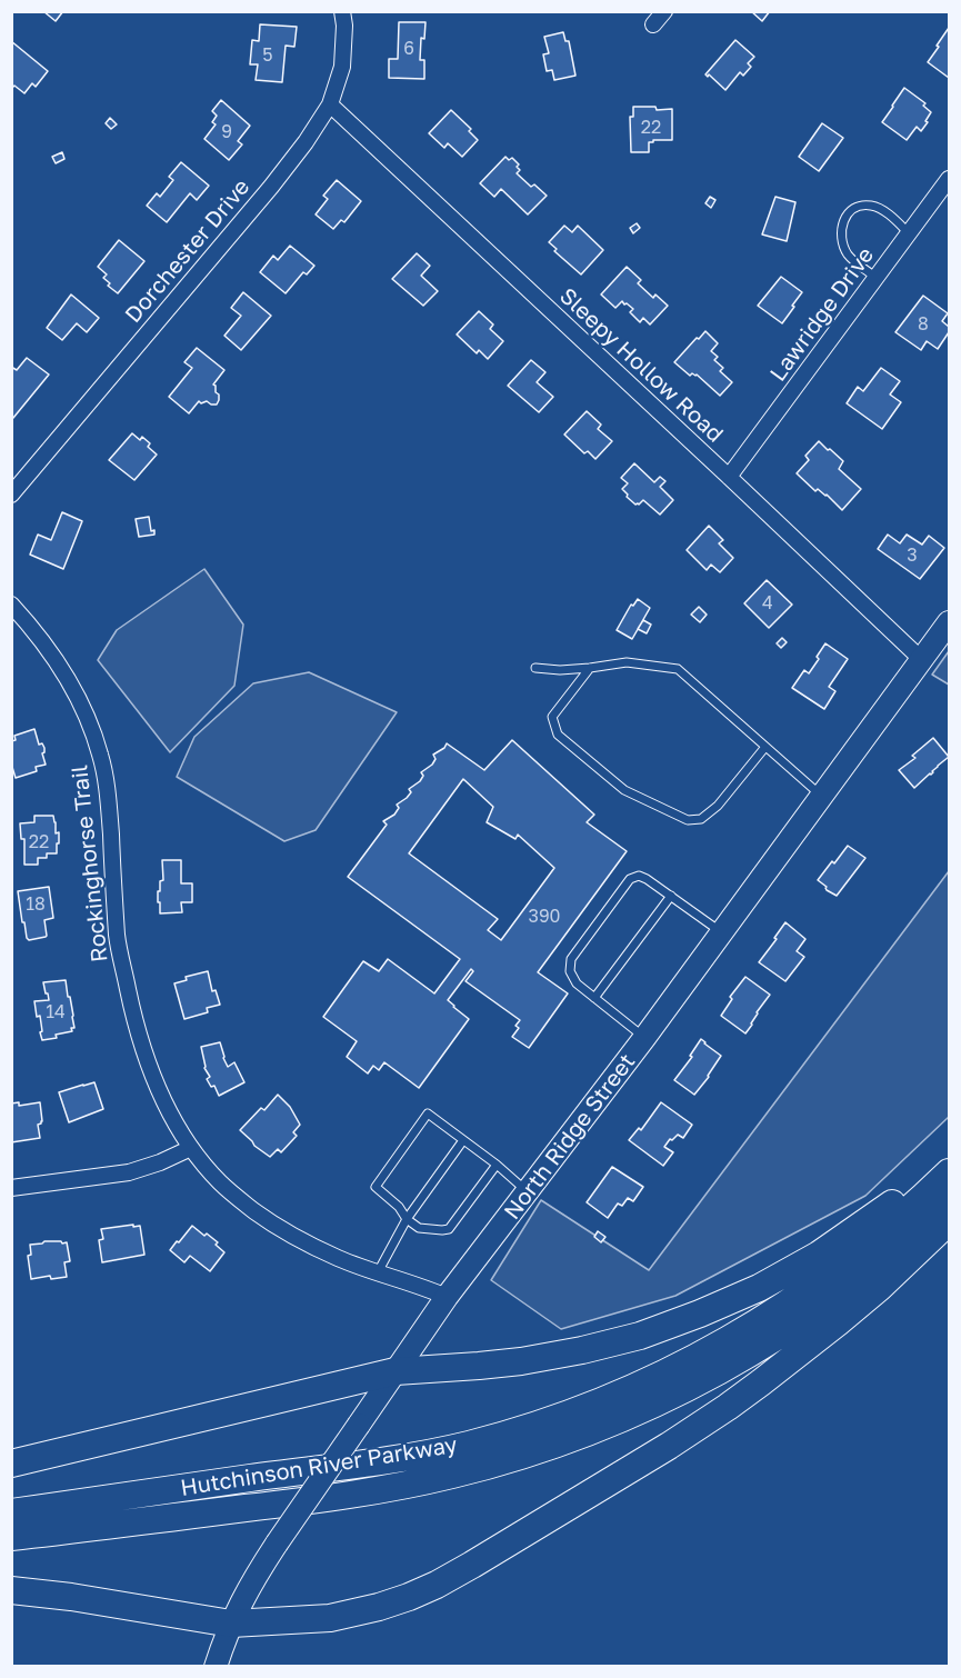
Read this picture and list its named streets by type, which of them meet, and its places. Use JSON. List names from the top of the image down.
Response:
{
  "streets": {
    "highway": ["Hutchinson River Parkway"],
    "street": [
      "Dorchester Drive",
      "Lawridge Drive",
      "Sleepy Hollow Road",
      "Rockinghorse Trail",
      "North Ridge Street"
    ]
  },
  "crossings": [
    ["Dorchester Drive", "Sleepy Hollow Road"],
    ["Lawridge Drive", "Sleepy Hollow Road"],
    ["Sleepy Hollow Road", "North Ridge Street"],
    ["Rockinghorse Trail", "North Ridge Street"]
  ],
  "house_numbers": [
    "6",
    "5",
    "22",
    "9",
    "8",
    "3",
    "4",
    "22",
    "18",
    "390",
    "14"
  ]
}
